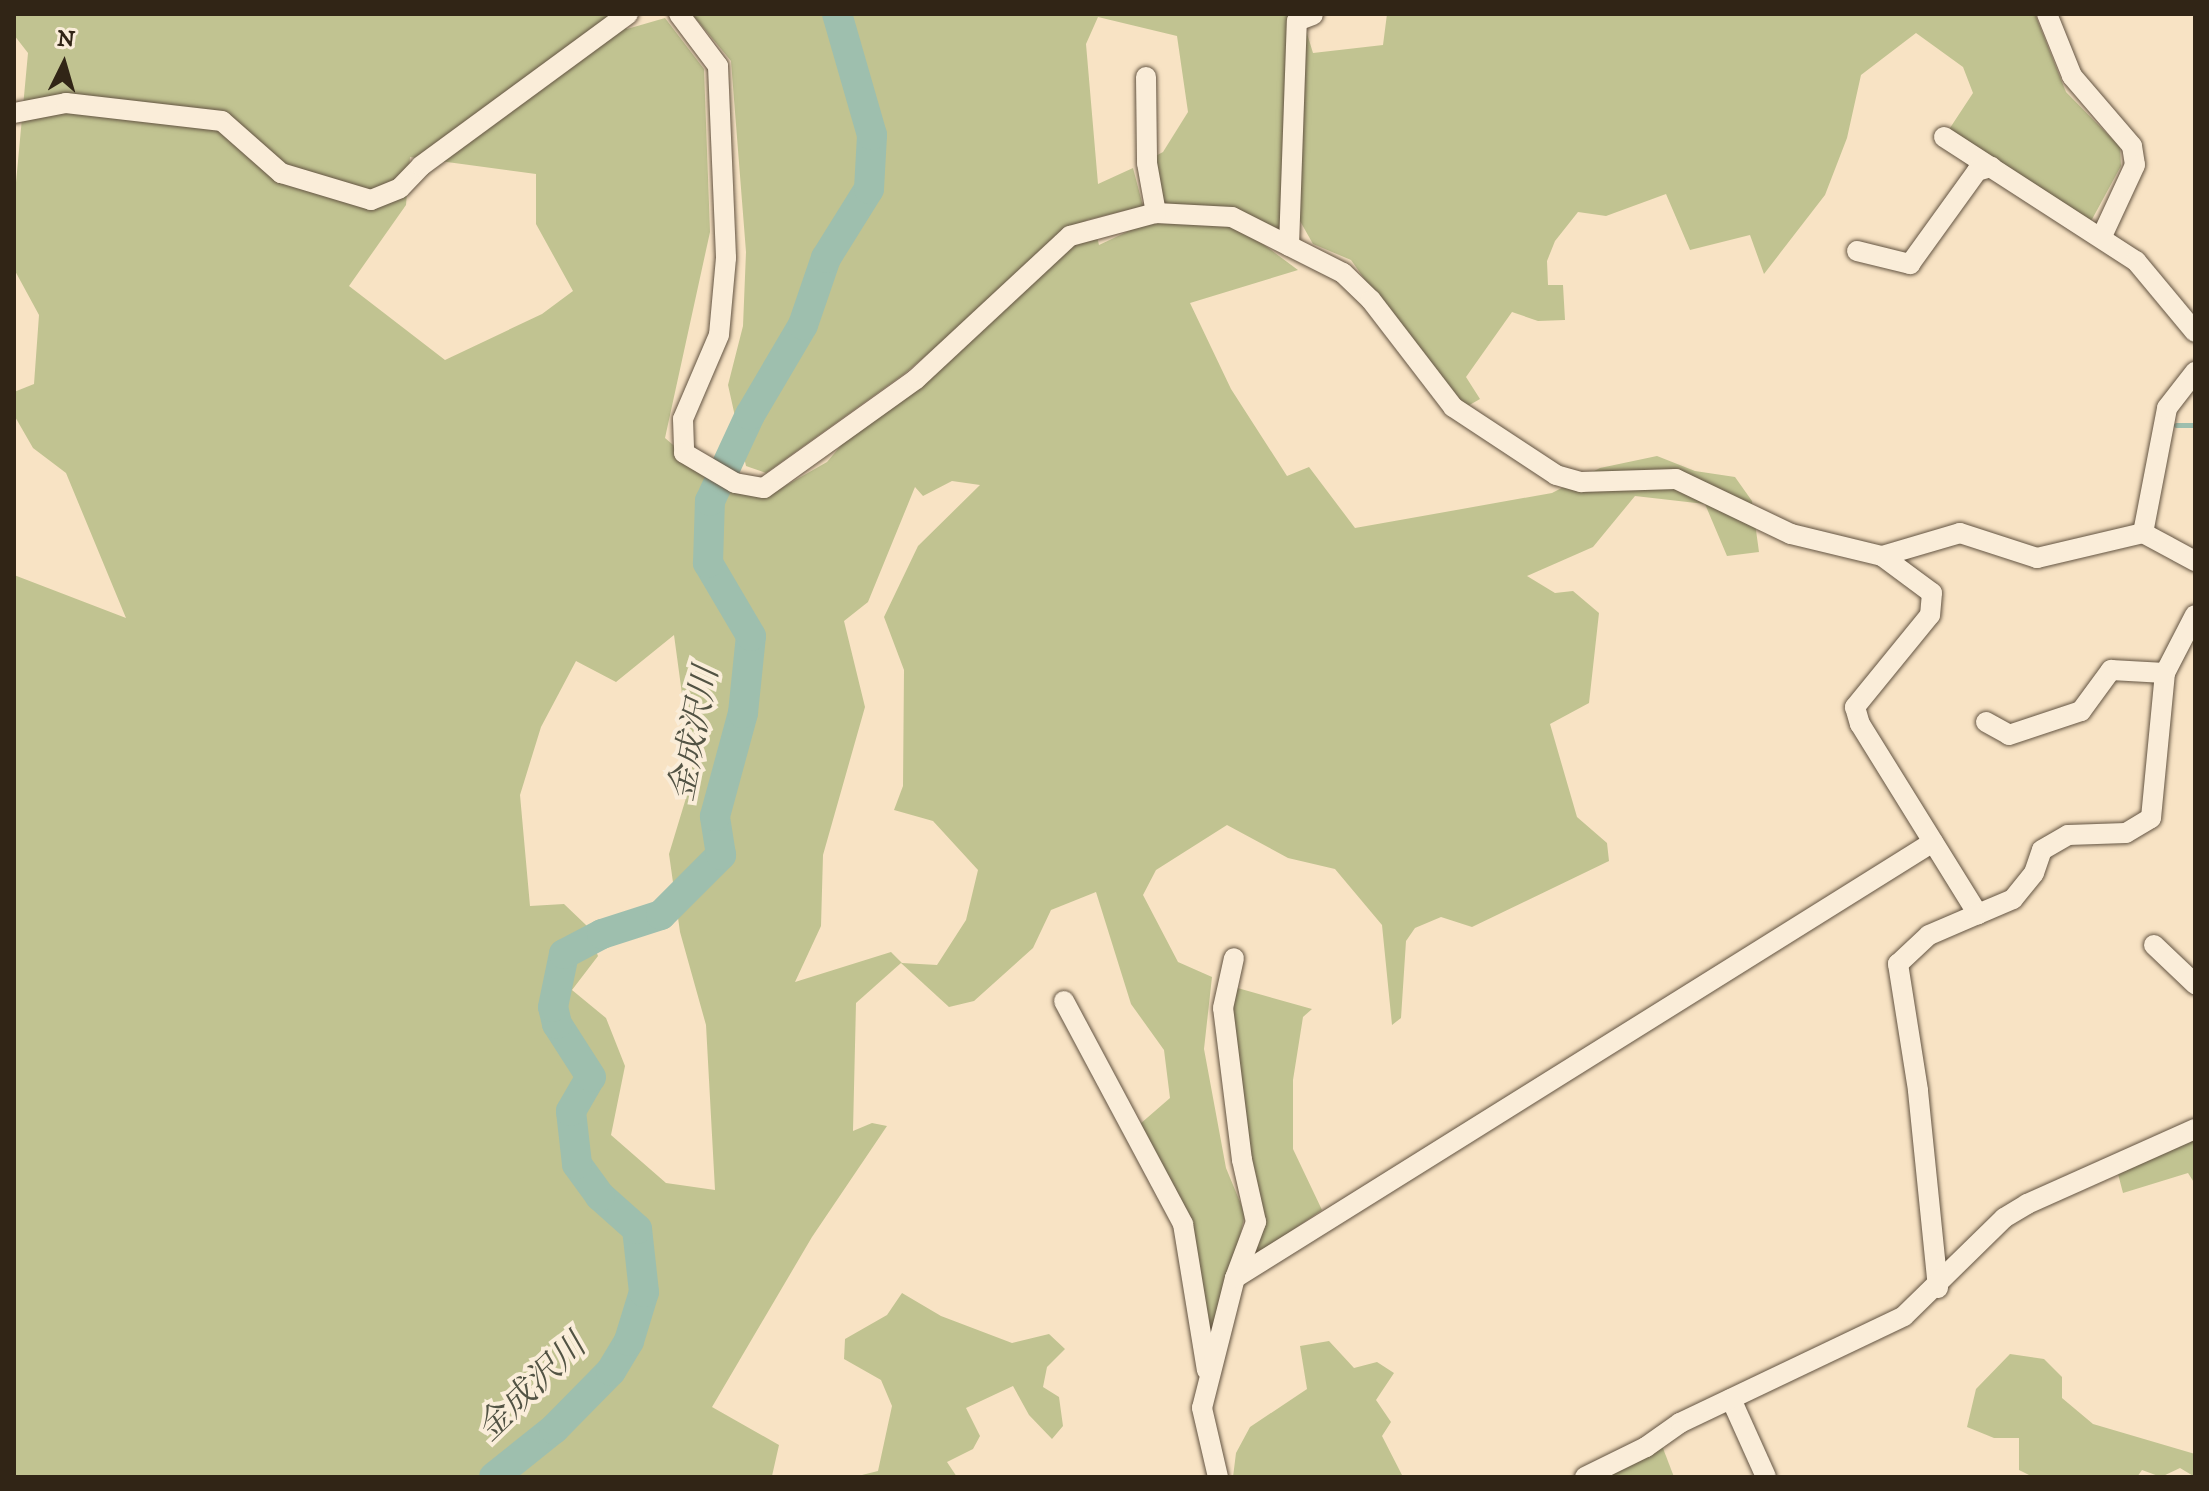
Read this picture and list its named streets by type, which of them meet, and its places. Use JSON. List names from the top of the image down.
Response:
{
  "water": ["金成沢川"],
  "north": "top"
}
